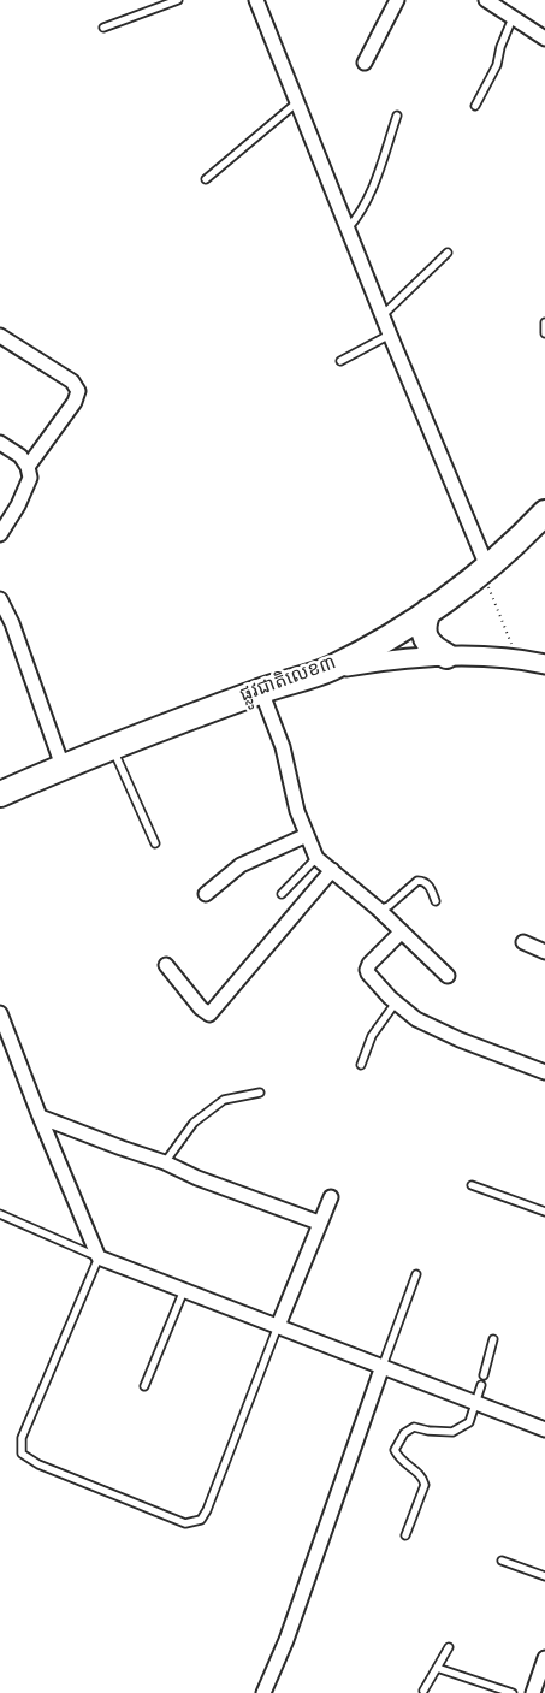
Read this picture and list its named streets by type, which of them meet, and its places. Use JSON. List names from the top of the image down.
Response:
{
  "streets": {
    "highway": ["ផ្លូវជាតិលេខ៣"]
  }
}
